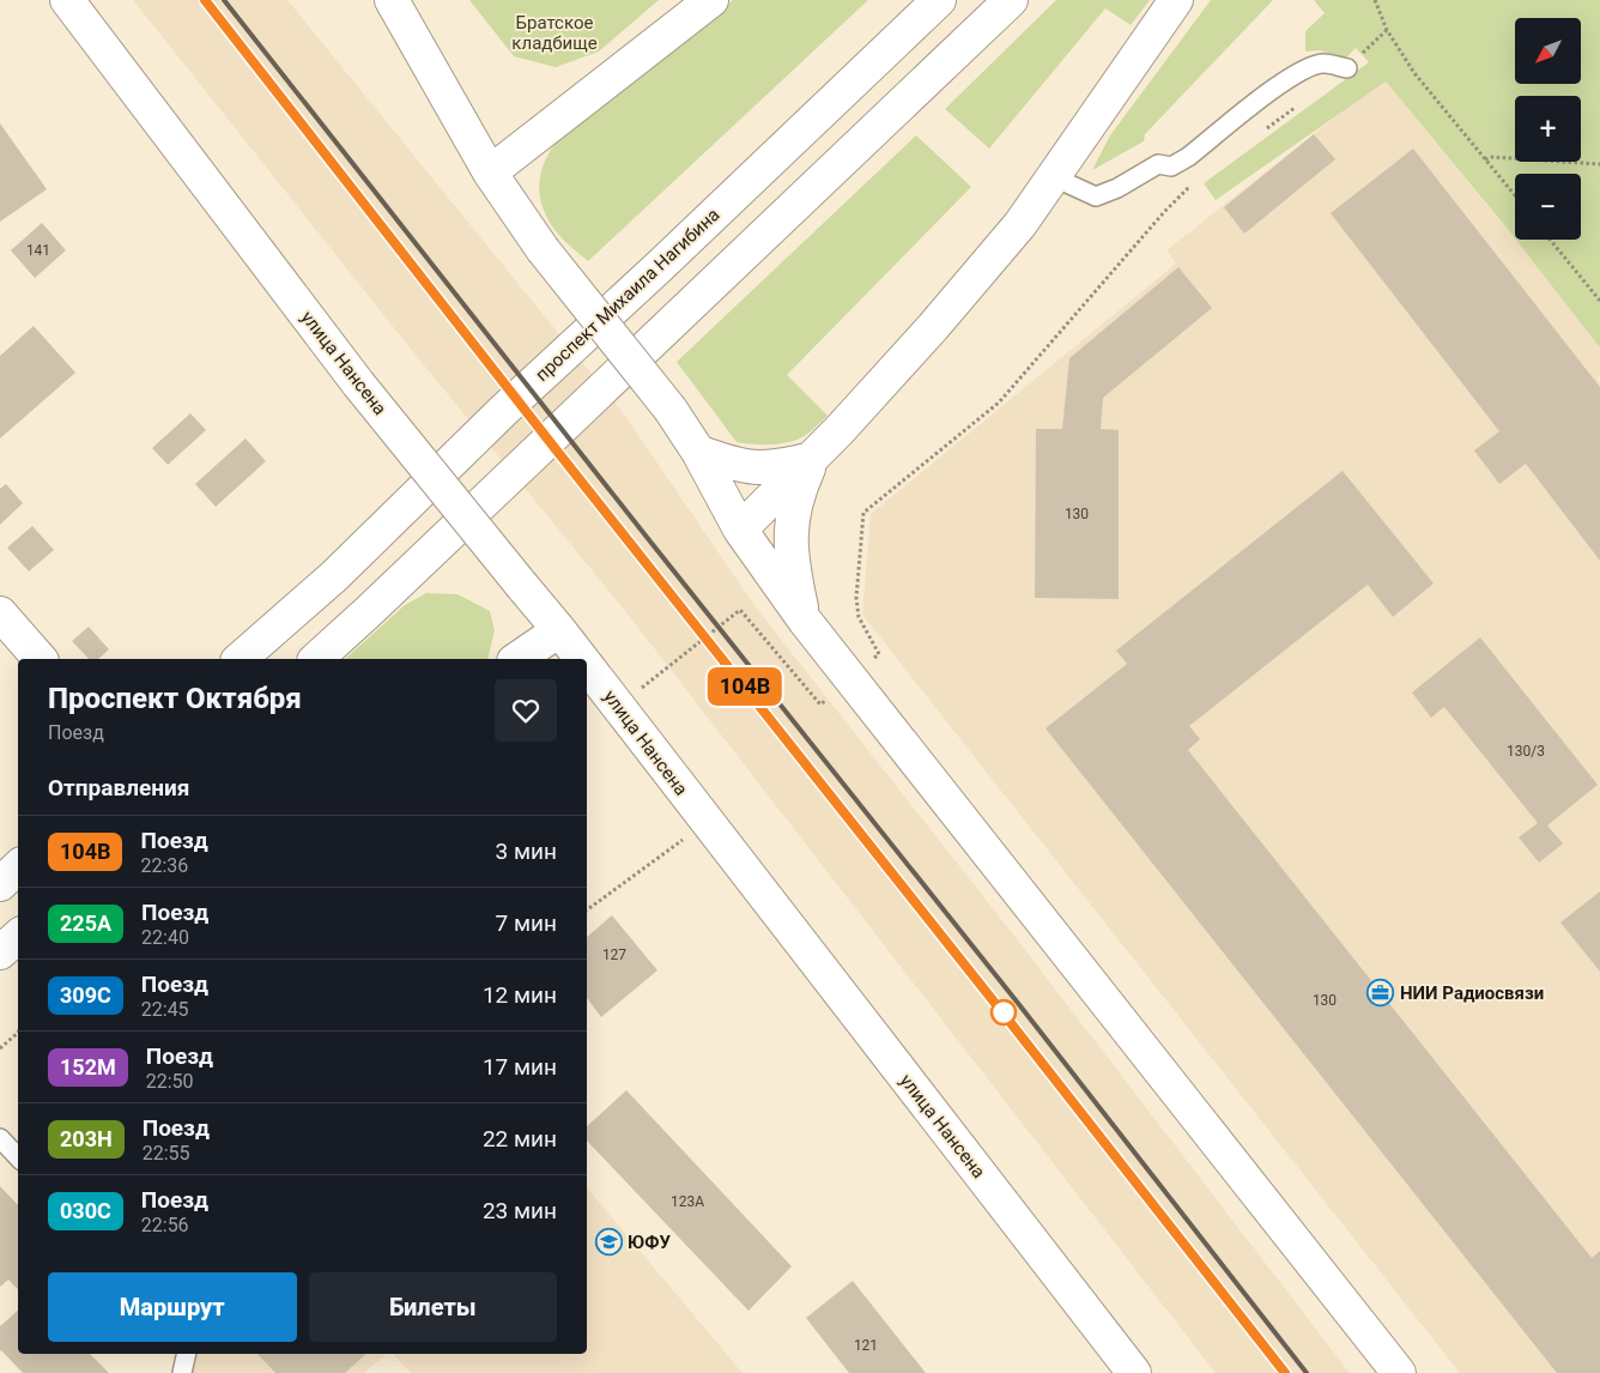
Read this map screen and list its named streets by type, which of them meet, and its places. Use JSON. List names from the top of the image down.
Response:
{
  "streets": {
    "main road": ["проспект Михаила Нагибина", "улица Нансена"]
  },
  "parks": ["Братское кладбище"],
  "places": {
    "office": ["НИИ Радиосвязи"],
    "school or university": ["ЮФУ"]
  },
  "house_numbers": [
    "141",
    "130",
    "130/3",
    "127",
    "130",
    "123А",
    "121"
  ],
  "north": "bottom left",
  "page": {
    "on_map": "104В",
    "map_buttons": ["+", "−"],
    "heading": [
      ["Проспект Октября", "Поезд"],
      "Отправления"
    ],
    "list": [
      {
        "mark": "104В",
        "name": "Поезд",
        "note": "22:36",
        "value": "3 мин"
      },
      {
        "mark": "225А",
        "name": "Поезд",
        "note": "22:40",
        "value": "7 мин"
      },
      {
        "mark": "309С",
        "name": "Поезд",
        "note": "22:45",
        "value": "12 мин"
      },
      {
        "mark": "152М",
        "name": "Поезд",
        "note": "22:50",
        "value": "17 мин"
      },
      {
        "mark": "203Н",
        "name": "Поезд",
        "note": "22:55",
        "value": "22 мин"
      },
      {
        "mark": "030C",
        "name": "Поезд",
        "note": "22:56",
        "value": "23 мин"
      }
    ],
    "buttons": ["Маршрут", "Билеты"]
  }
}
